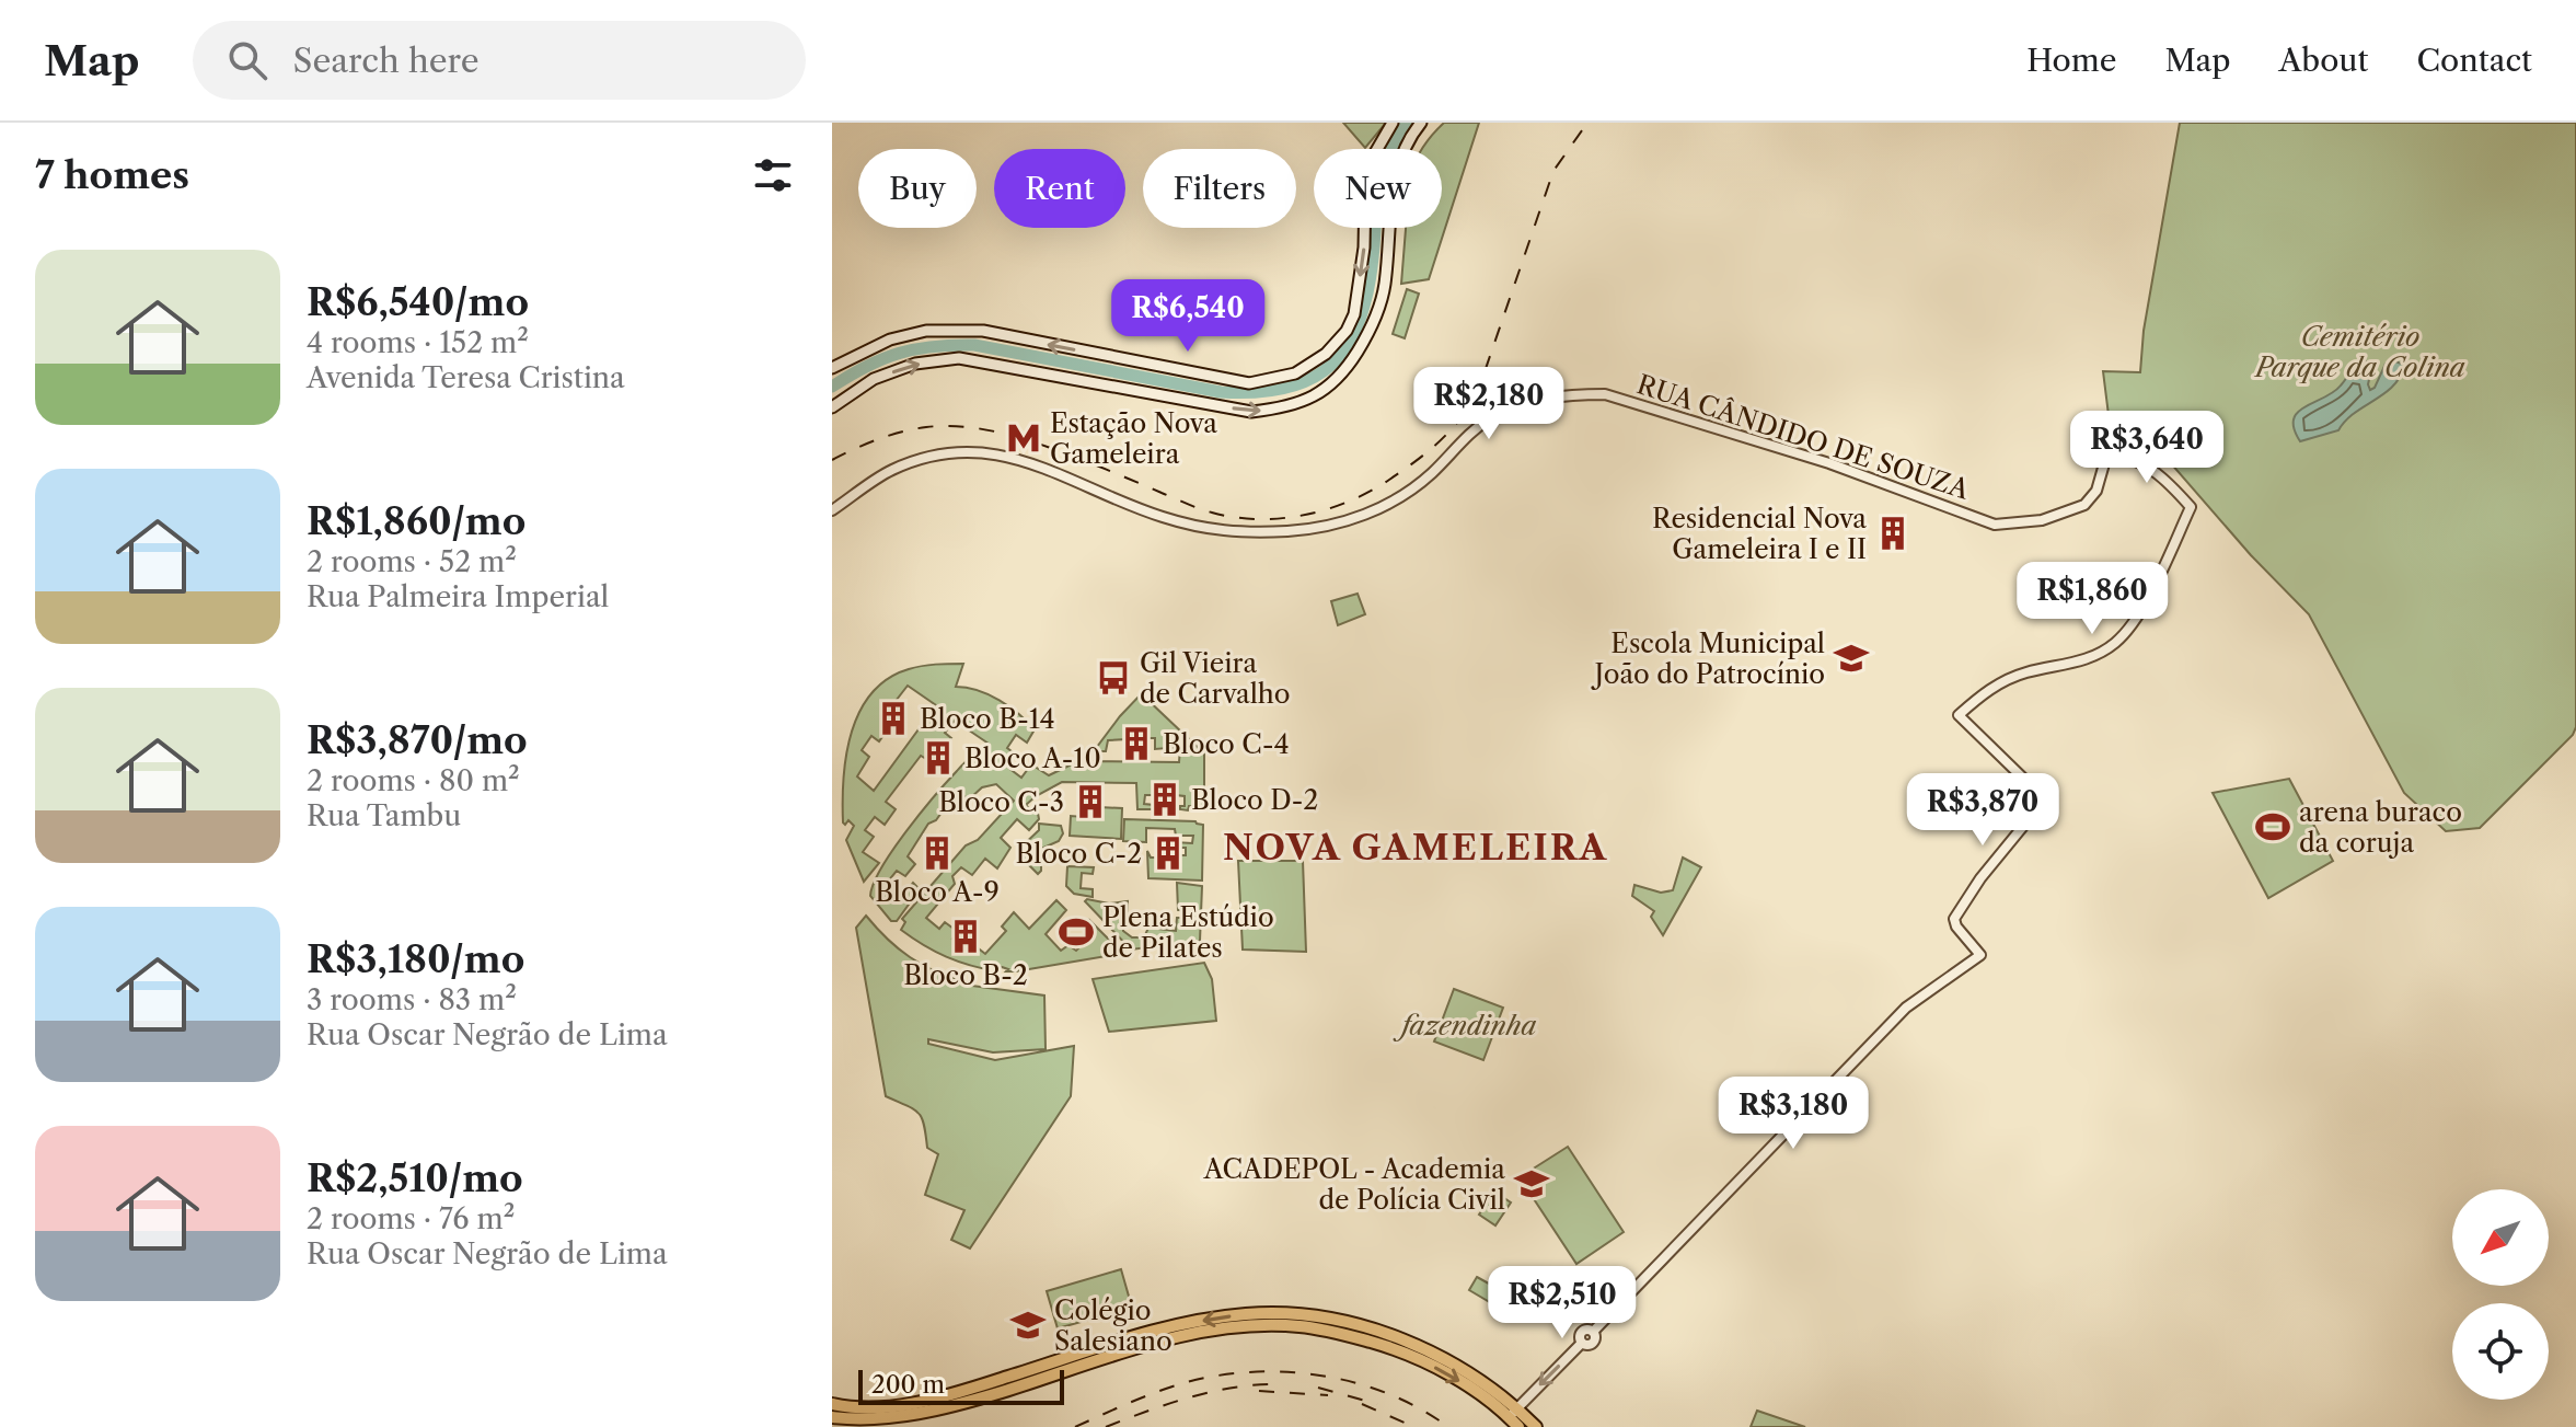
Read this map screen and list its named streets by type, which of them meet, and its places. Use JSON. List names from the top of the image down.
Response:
{
  "streets": {
    "street": ["RUA CÂNDIDO DE SOUZA"]
  },
  "districts": ["NOVA GAMELEIRA"],
  "parks": ["Cemitério Parque da Colina", "fazendinha"],
  "places": {
    "metro station": ["Estação Nova Gameleira"],
    "building": [
      "Residencial Nova Gameleira I e II",
      "Bloco B-14",
      "Bloco C-4",
      "Bloco A-10",
      "Bloco D-2",
      "Bloco C-3",
      "Bloco A-9",
      "Bloco C-2",
      "Bloco B-2"
    ],
    "school or university": ["Escola Municipal João do Patrocínio", "ACADEPOL - Academia de Polícia Civil", "Colégio Salesiano"],
    "bus stop": ["Gil Vieira de Carvalho"],
    "sports": ["arena buraco da coruja", "Plena Estúdio de Pilates"]
  },
  "scale_bar": "200 m",
  "north": "bottom left",
  "page": {
    "header": "Map",
    "search": "Search here",
    "nav": [
      "Home",
      "Map",
      "About",
      "Contact"
    ],
    "heading": "7 homes",
    "chip": [
      "Buy",
      "Rent",
      "Filters",
      "New"
    ],
    "list": [
      {
        "name": "R$6,540/mo",
        "note": "4 rooms · 152 m² · Avenida Teresa Cristina"
      },
      {
        "name": "R$1,860/mo",
        "note": "2 rooms · 52 m² · Rua Palmeira Imperial"
      },
      {
        "name": "R$3,870/mo",
        "note": "2 rooms · 80 m² · Rua Tambu"
      },
      {
        "name": "R$3,180/mo",
        "note": "3 rooms · 83 m² · Rua Oscar Negrão de Lima"
      },
      {
        "name": "R$2,510/mo",
        "note": "2 rooms · 76 m² · Rua Oscar Negrão de Lima"
      }
    ],
    "price": [
      "R$6,540",
      "R$2,180",
      "R$3,640",
      "R$1,860",
      "R$3,870",
      "R$3,180",
      "R$2,510"
    ],
    "scale": "200 m"
  }
}
